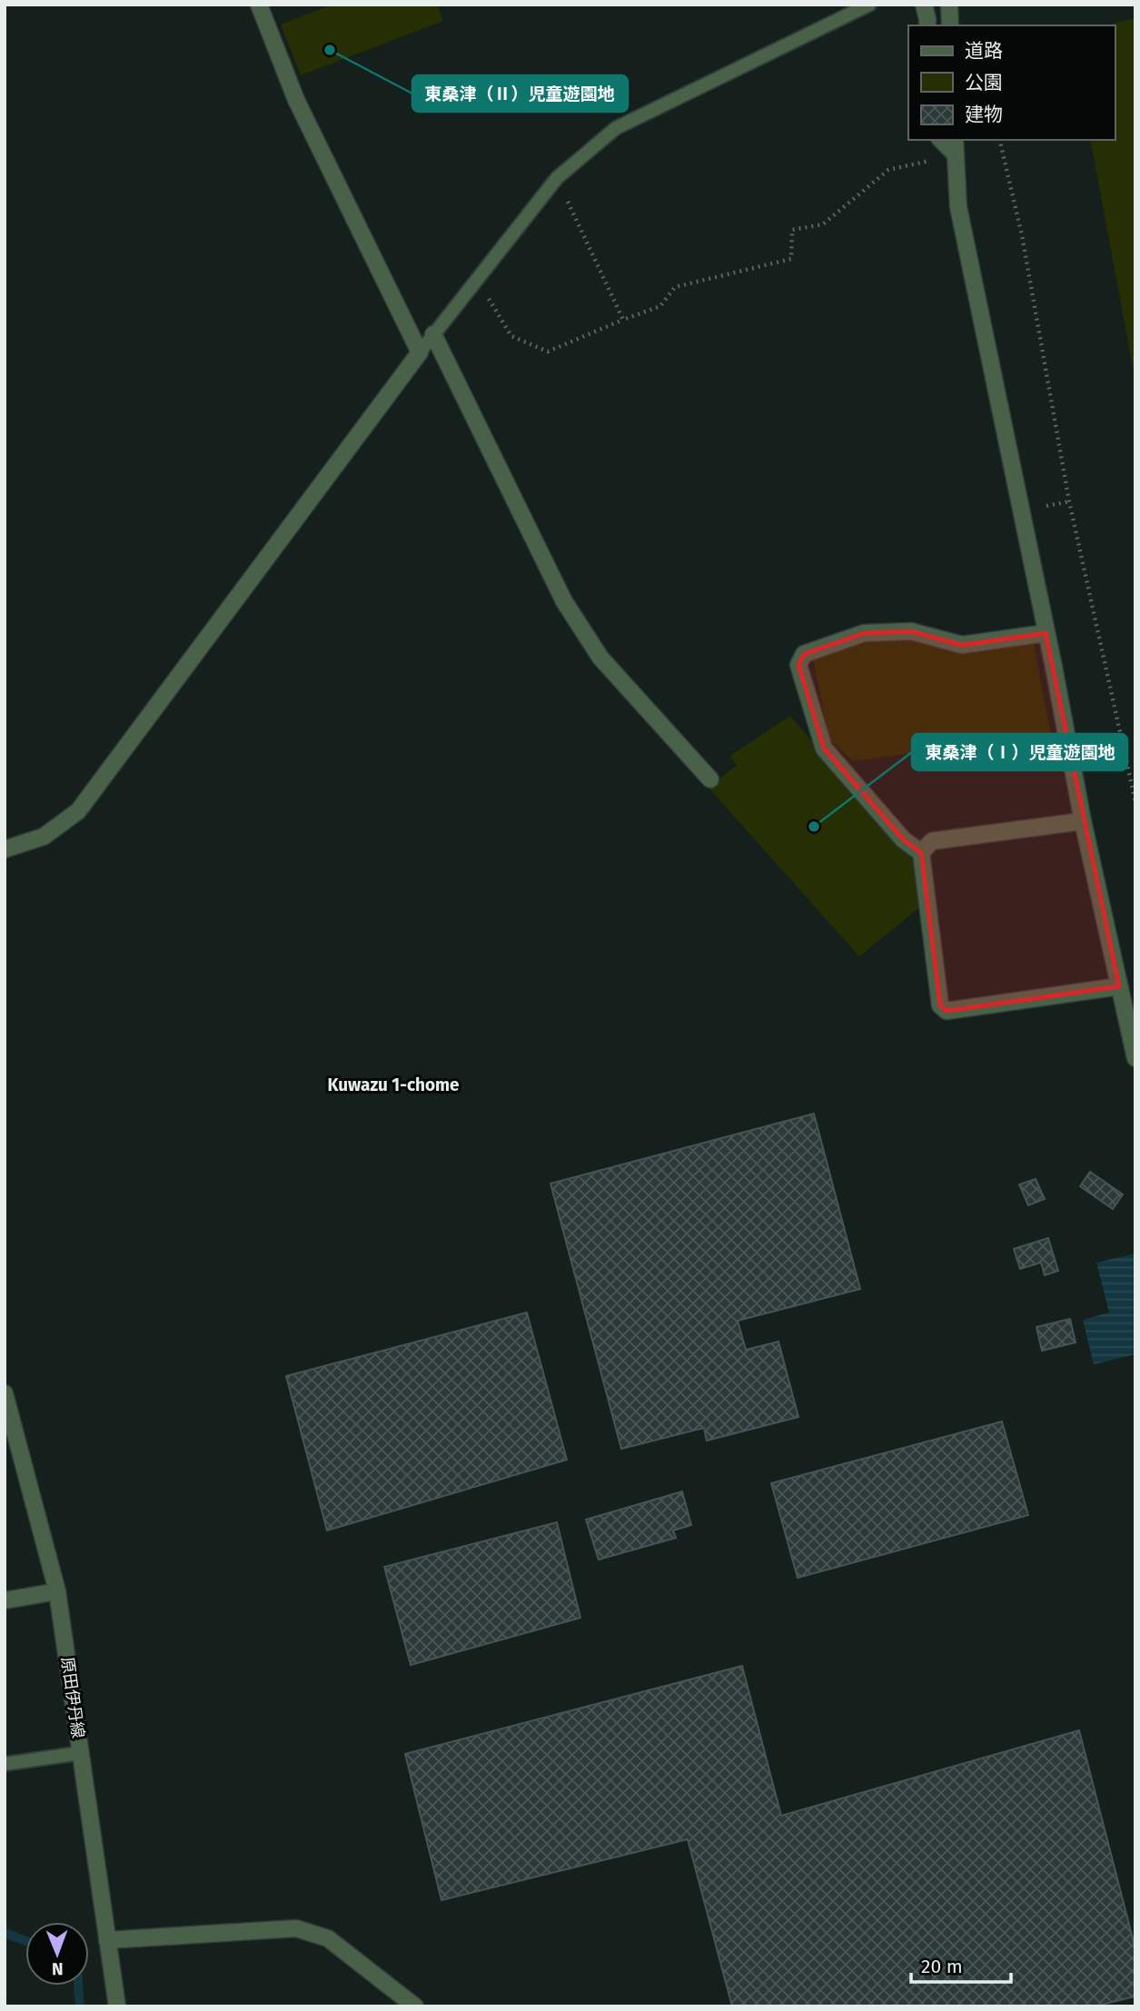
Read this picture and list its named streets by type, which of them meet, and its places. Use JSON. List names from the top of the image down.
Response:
{
  "streets": {
    "street": ["原田伊丹線"]
  },
  "districts": ["Kuwazu 1-chome"],
  "places": ["東桑津（Ⅱ）児童遊園地", "東桑津（Ⅰ）児童遊園地"],
  "legend": ["道路", "公園", "建物"],
  "scale_bar": "20 m",
  "north": "bottom"
}
